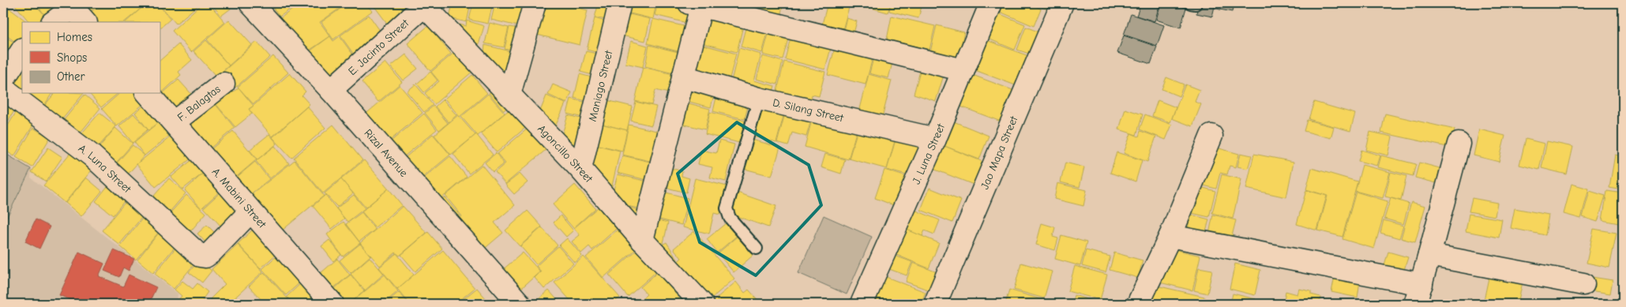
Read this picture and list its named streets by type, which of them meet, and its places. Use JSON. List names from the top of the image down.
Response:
{
  "streets": {
    "street": [
      "E. Jacinto Street",
      "Maniago Street",
      "F. Balagtas",
      "D. Silang Street",
      "Rizal Avenue",
      "Agoncillo Street",
      "Jao Mapa Street",
      "J. Luna Street",
      "A. Luna Street",
      "A. Mabini Street"
    ]
  },
  "crossings": [
    ["E. Jacinto Street", "Rizal Avenue"],
    ["E. Jacinto Street", "Agoncillo Street"],
    ["Maniago Street", "Agoncillo Street"],
    ["F. Balagtas", "A. Mabini Street"],
    ["D. Silang Street", "J. Luna Street"],
    ["A. Luna Street", "A. Mabini Street"]
  ],
  "legend": ["Homes", "Shops", "Other"]
}
